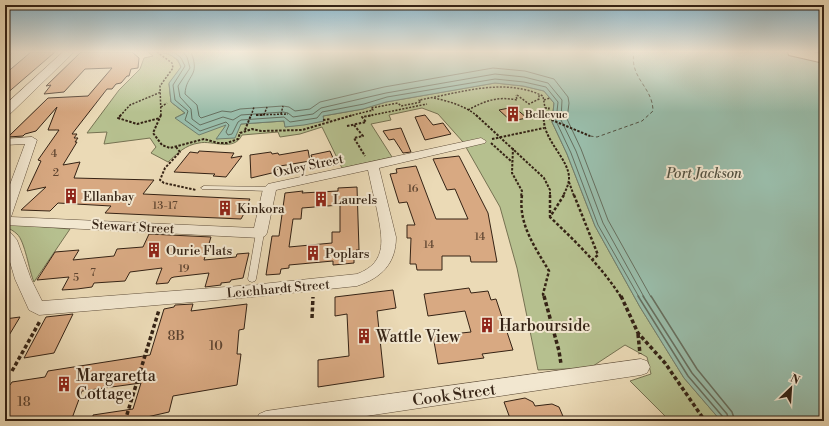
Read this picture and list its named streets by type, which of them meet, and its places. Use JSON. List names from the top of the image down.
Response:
{
  "streets": {
    "street": [
      "Oxley Street",
      "Stewart Street",
      "Leichhardt Street",
      "Cook Street"
    ]
  },
  "crossings": [
    ["Oxley Street", "Stewart Street"],
    ["Oxley Street", "Leichhardt Street"]
  ],
  "water": ["Port Jackson"],
  "places": {
    "building": [
      "Bellevue",
      "Ellanbay",
      "Laurels",
      "Kinkora",
      "Ourie Flats",
      "Poplars",
      "Harbourside",
      "Wattle View",
      "Margaretta Cottage"
    ]
  },
  "house_numbers": [
    "4",
    "2",
    "16",
    "13-17",
    "14",
    "14",
    "19",
    "7",
    "5",
    "8B",
    "10",
    "18"
  ],
  "north": "top right"
}
